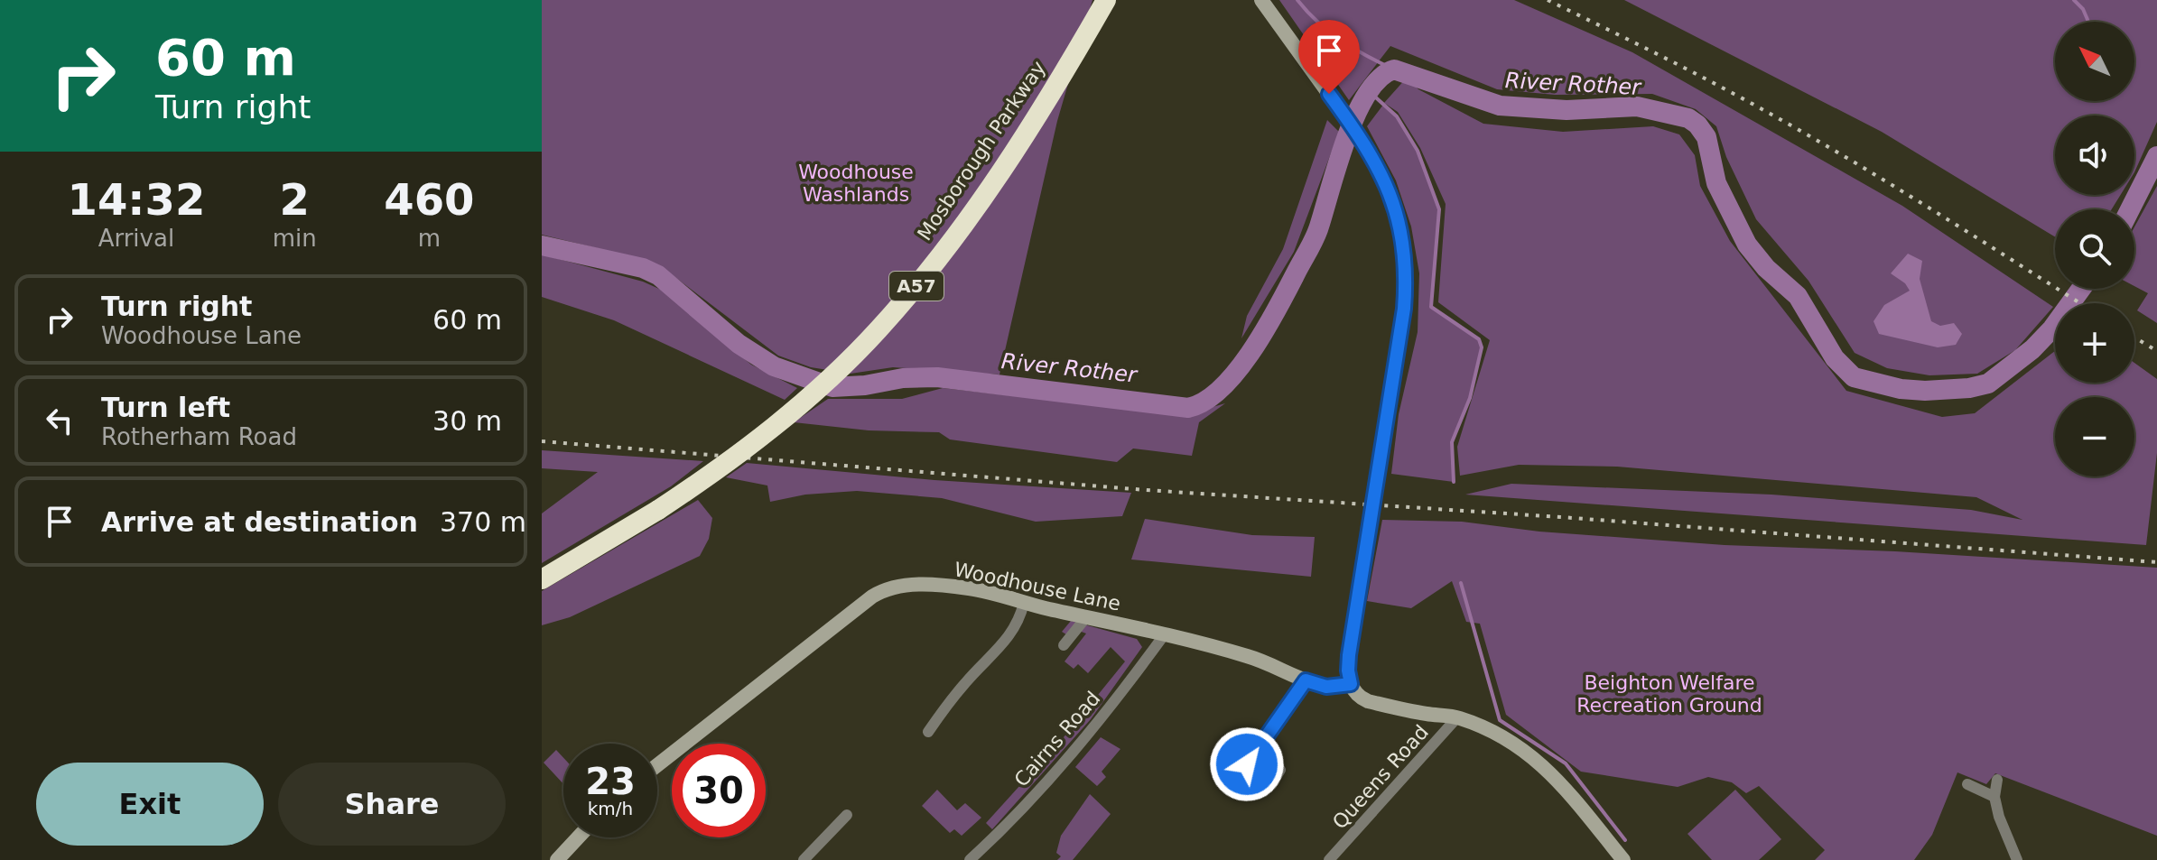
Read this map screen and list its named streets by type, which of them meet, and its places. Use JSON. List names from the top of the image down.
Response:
{
  "streets": {
    "highway": ["Mosborough Parkway", "A57"],
    "street": ["Woodhouse Lane", "Cairns Road", "Queens Road"]
  },
  "crossings": [
    ["Woodhouse Lane", "Cairns Road"]
  ],
  "water": ["River Rother"],
  "parks": ["Woodhouse Washlands", "Beighton Welfare Recreation Ground"],
  "north": "top left",
  "page": {
    "turn": ["60 m", "Turn right"],
    "map_buttons": ["+", "−"],
    "eta": [
      "14:32",
      "Arrival",
      "2",
      "min",
      "460",
      "m"
    ],
    "list": [
      {
        "name": "Turn right",
        "note": "Woodhouse Lane",
        "value": "60 m"
      },
      {
        "name": "Turn left",
        "note": "Rotherham Road",
        "value": "30 m"
      },
      {
        "name": "Arrive at destination",
        "value": "370 m"
      }
    ],
    "speed": "23 km/h",
    "limit": "30",
    "buttons": ["Exit", "Share"]
  }
}
